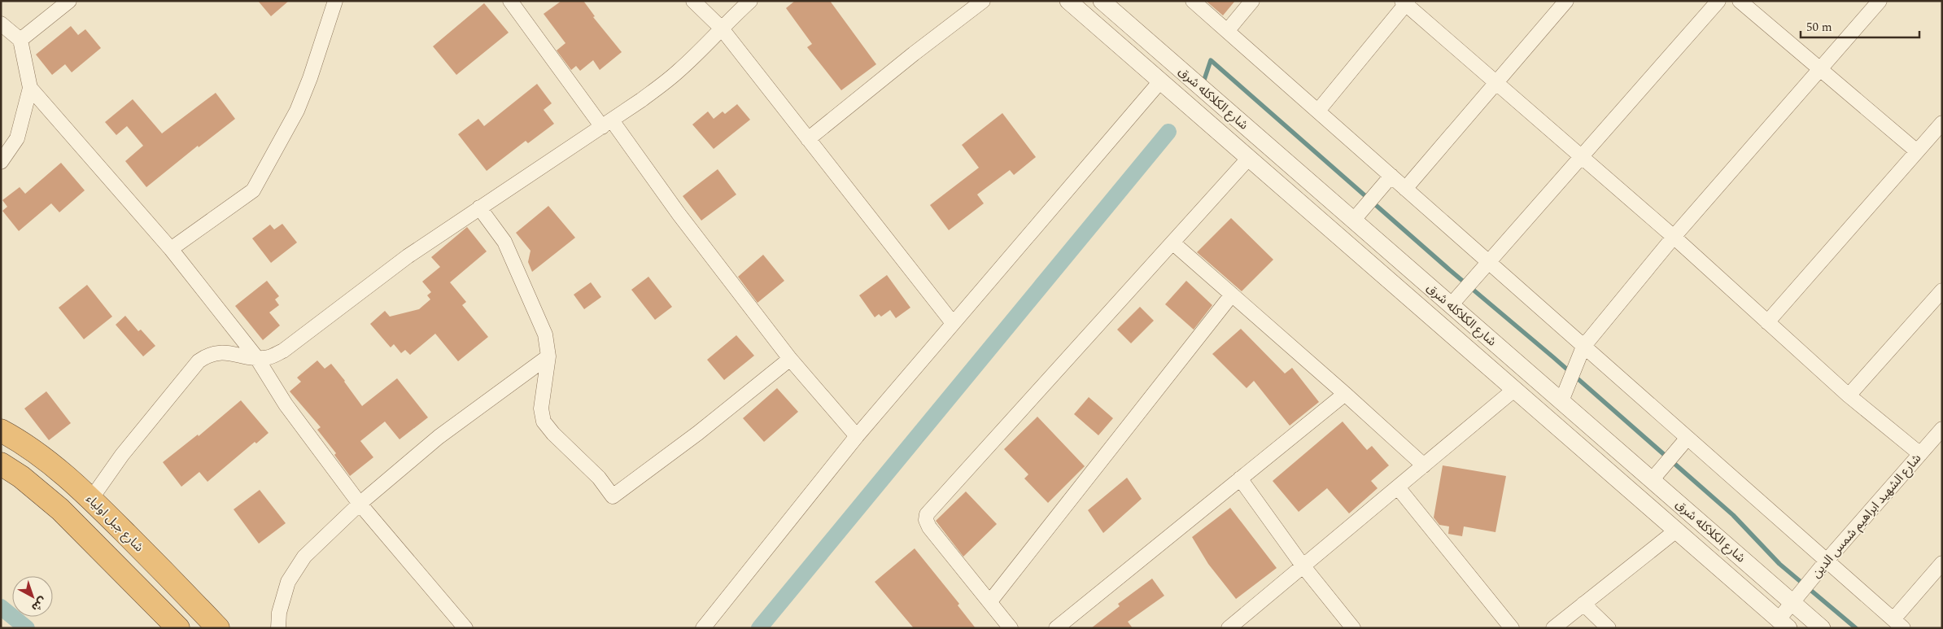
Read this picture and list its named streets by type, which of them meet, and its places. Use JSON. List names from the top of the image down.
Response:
{
  "streets": {
    "highway": ["شارع جبل اولياء"],
    "street": ["شارع الكلاكله شرق", "شارع الشهيد ابراهيم شمس الدين"]
  },
  "crossings": [
    ["شارع الكلاكله شرق", "شارع الشهيد ابراهيم شمس الدين"]
  ],
  "scale_bar": "50 m",
  "north": "bottom right"
}
